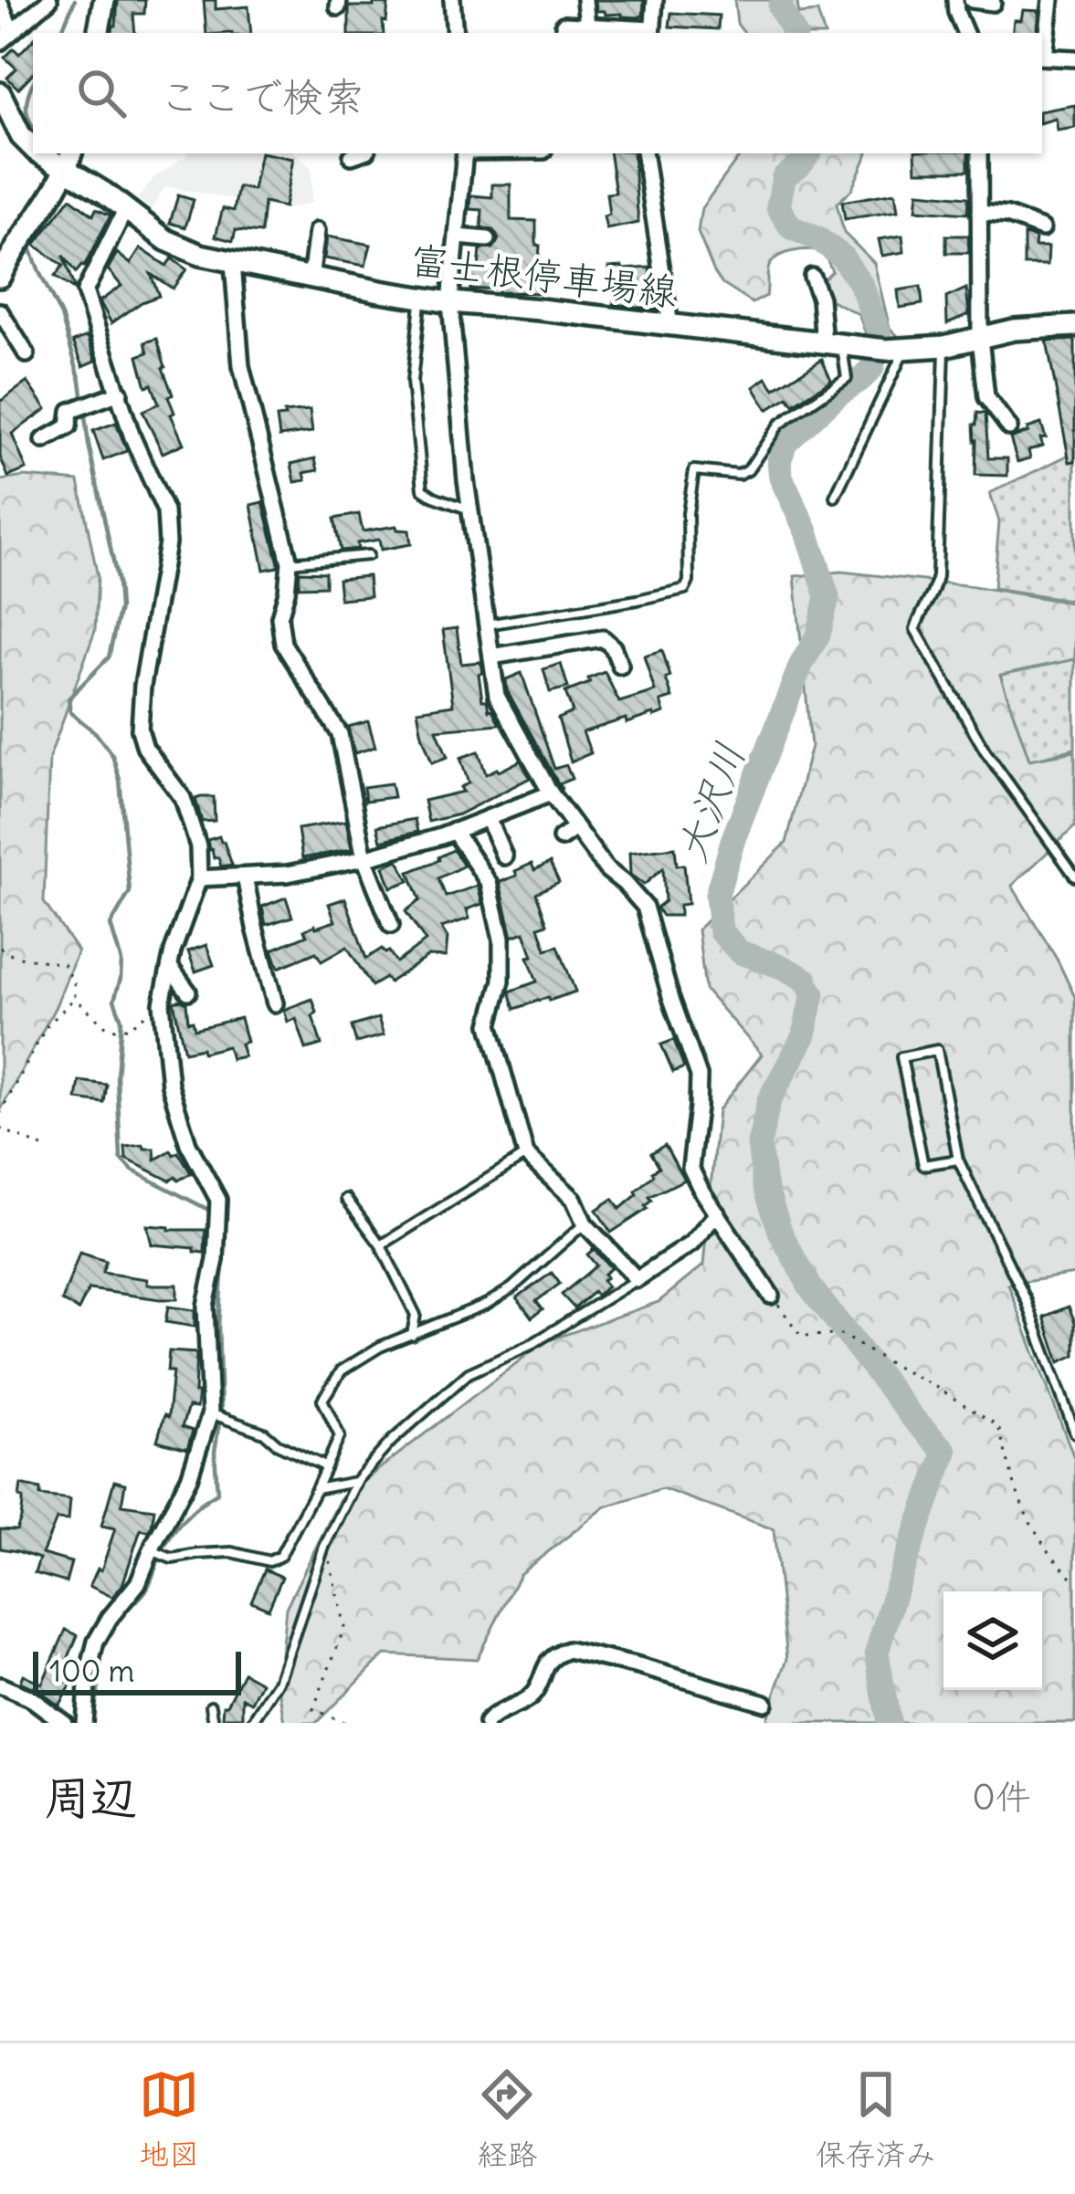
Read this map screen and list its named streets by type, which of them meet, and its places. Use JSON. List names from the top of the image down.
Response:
{
  "streets": {
    "main road": ["富士根停車場線"]
  },
  "water": ["大沢川"],
  "scale_bar": "100 m",
  "page": {
    "search": "ここで検索",
    "scale": "100 m",
    "heading": ["周辺", "0件"],
    "nav": ["地図", "経路", "保存済み"]
  }
}
